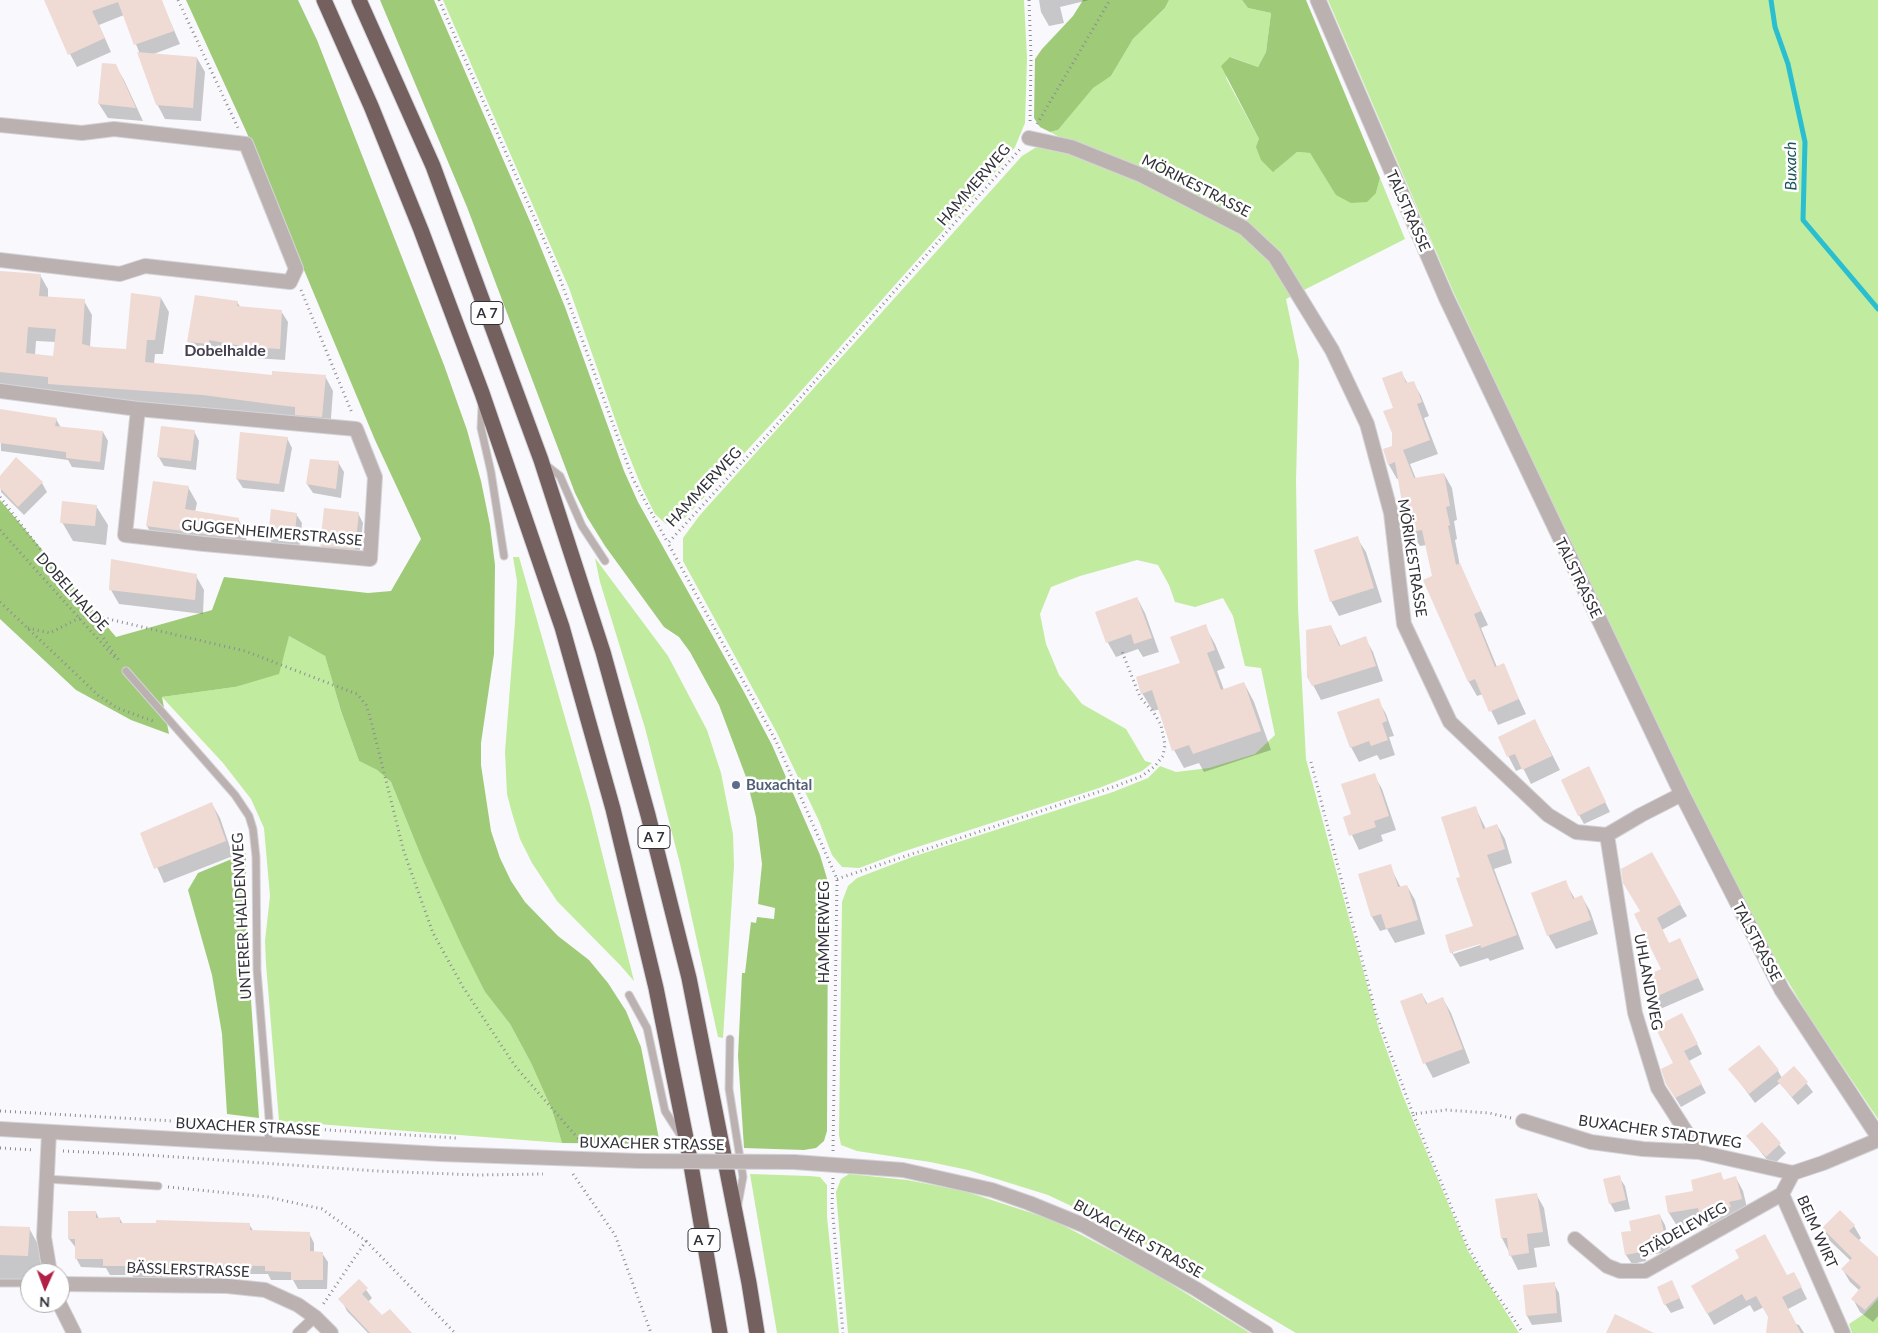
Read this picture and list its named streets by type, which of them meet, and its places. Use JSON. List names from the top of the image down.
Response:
{
  "streets": {
    "highway": ["A 7"],
    "street": [
      "MÖRIKESTRASSE",
      "TALSTRASSE",
      "GUGGENHEIMERSTRASSE",
      "UHLANDWEG",
      "BUXACHER STRASSE",
      "BUXACHER STADTWEG",
      "STÄDELEWEG",
      "BEIM WIRT",
      "BÄSSLERSTRASSE"
    ],
    "lane": ["UNTERER HALDENWEG"],
    "path": ["HAMMERWEG", "DOBELHALDE"]
  },
  "crossings": [
    ["HAMMERWEG", "MÖRIKESTRASSE"],
    ["HAMMERWEG", "BUXACHER STRASSE"],
    ["MÖRIKESTRASSE", "UHLANDWEG"],
    ["DOBELHALDE", "UNTERER HALDENWEG"],
    ["UNTERER HALDENWEG", "BUXACHER STRASSE"],
    ["UHLANDWEG", "BUXACHER STADTWEG"],
    ["BUXACHER STADTWEG", "BEIM WIRT"],
    ["STÄDELEWEG", "BEIM WIRT"]
  ],
  "districts": ["Dobelhalde"],
  "water": ["Buxach"],
  "places": ["Buxachtal"],
  "north": "bottom"
}
